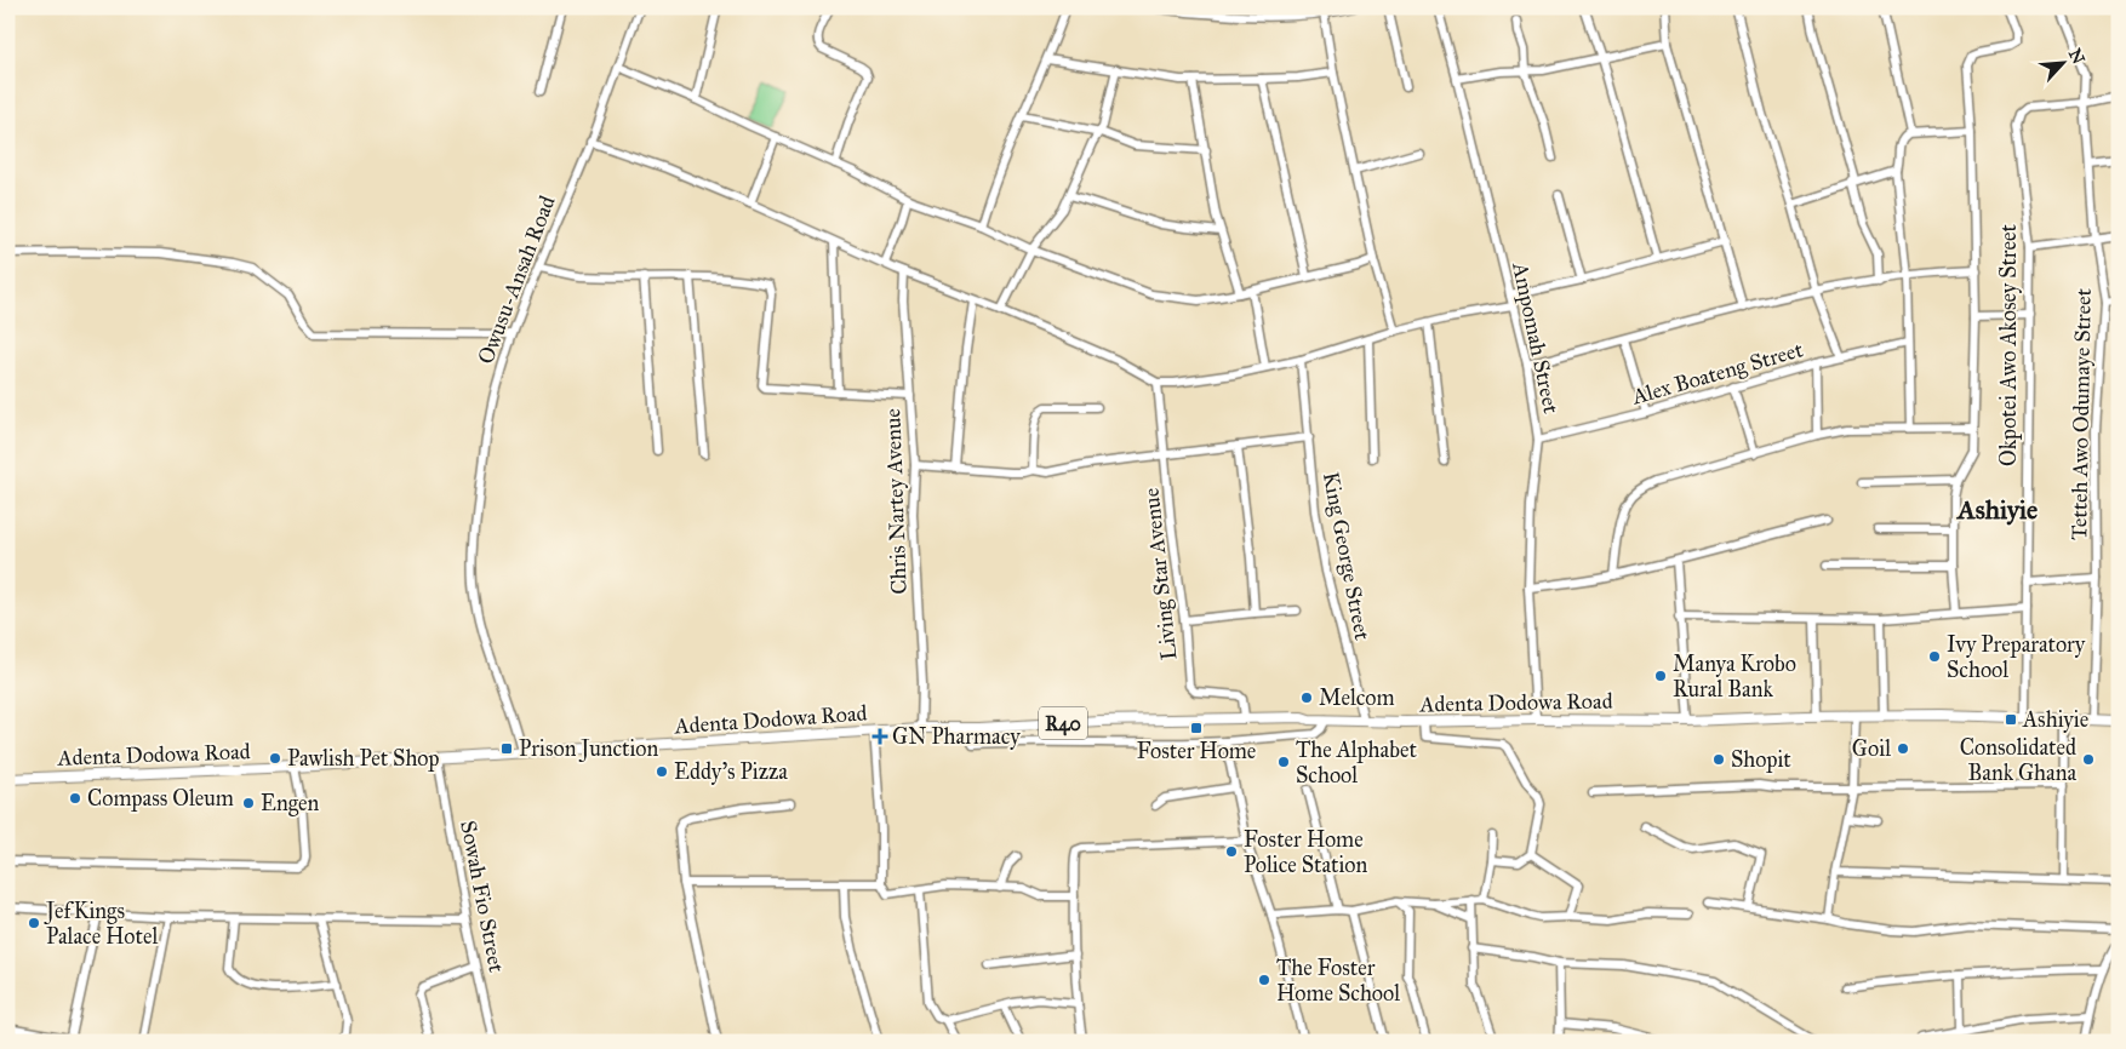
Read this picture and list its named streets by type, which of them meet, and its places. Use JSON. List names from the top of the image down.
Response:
{
  "streets": {
    "main road": ["Adenta Dodowa Road", "R40"],
    "street": [
      "Owusu-Ansah Road",
      "Ampomah Street",
      "Okpotei Awo Akosey Street",
      "Alex Boateng Street",
      "Tetteh Awo Odumaye Street",
      "Chris Nartey Avenue",
      "King George Street",
      "Living Star Avenue",
      "Sowah Fio Street"
    ]
  },
  "crossings": [
    ["Owusu-Ansah Road", "Adenta Dodowa Road"],
    ["Ampomah Street", "Alex Boateng Street"],
    ["Ampomah Street", "Adenta Dodowa Road"],
    ["Okpotei Awo Akosey Street", "Tetteh Awo Odumaye Street"],
    ["Okpotei Awo Akosey Street", "Adenta Dodowa Road"],
    ["Tetteh Awo Odumaye Street", "Adenta Dodowa Road"],
    ["Chris Nartey Avenue", "Adenta Dodowa Road"],
    ["King George Street", "Adenta Dodowa Road"],
    ["Living Star Avenue", "Adenta Dodowa Road"],
    ["Adenta Dodowa Road", "Sowah Fio Street"]
  ],
  "districts": ["Ashiyie"],
  "places": {
    "other": [
      "Ivy Preparatory School",
      "Manya Krobo Rural Bank",
      "Melcom",
      "Goil",
      "Pawlish Pet Shop",
      "Shopit",
      "Consolidated Bank Ghana",
      "The Alphabet School",
      "Eddy's Pizza",
      "Compass Oleum",
      "Engen",
      "Foster Home Police Station",
      "JefKings Palace Hotel",
      "The Foster Home School"
    ],
    "transit": ["Ashiyie", "Foster Home", "Prison Junction"],
    "health": ["GN Pharmacy"]
  },
  "north": "top right"
}
